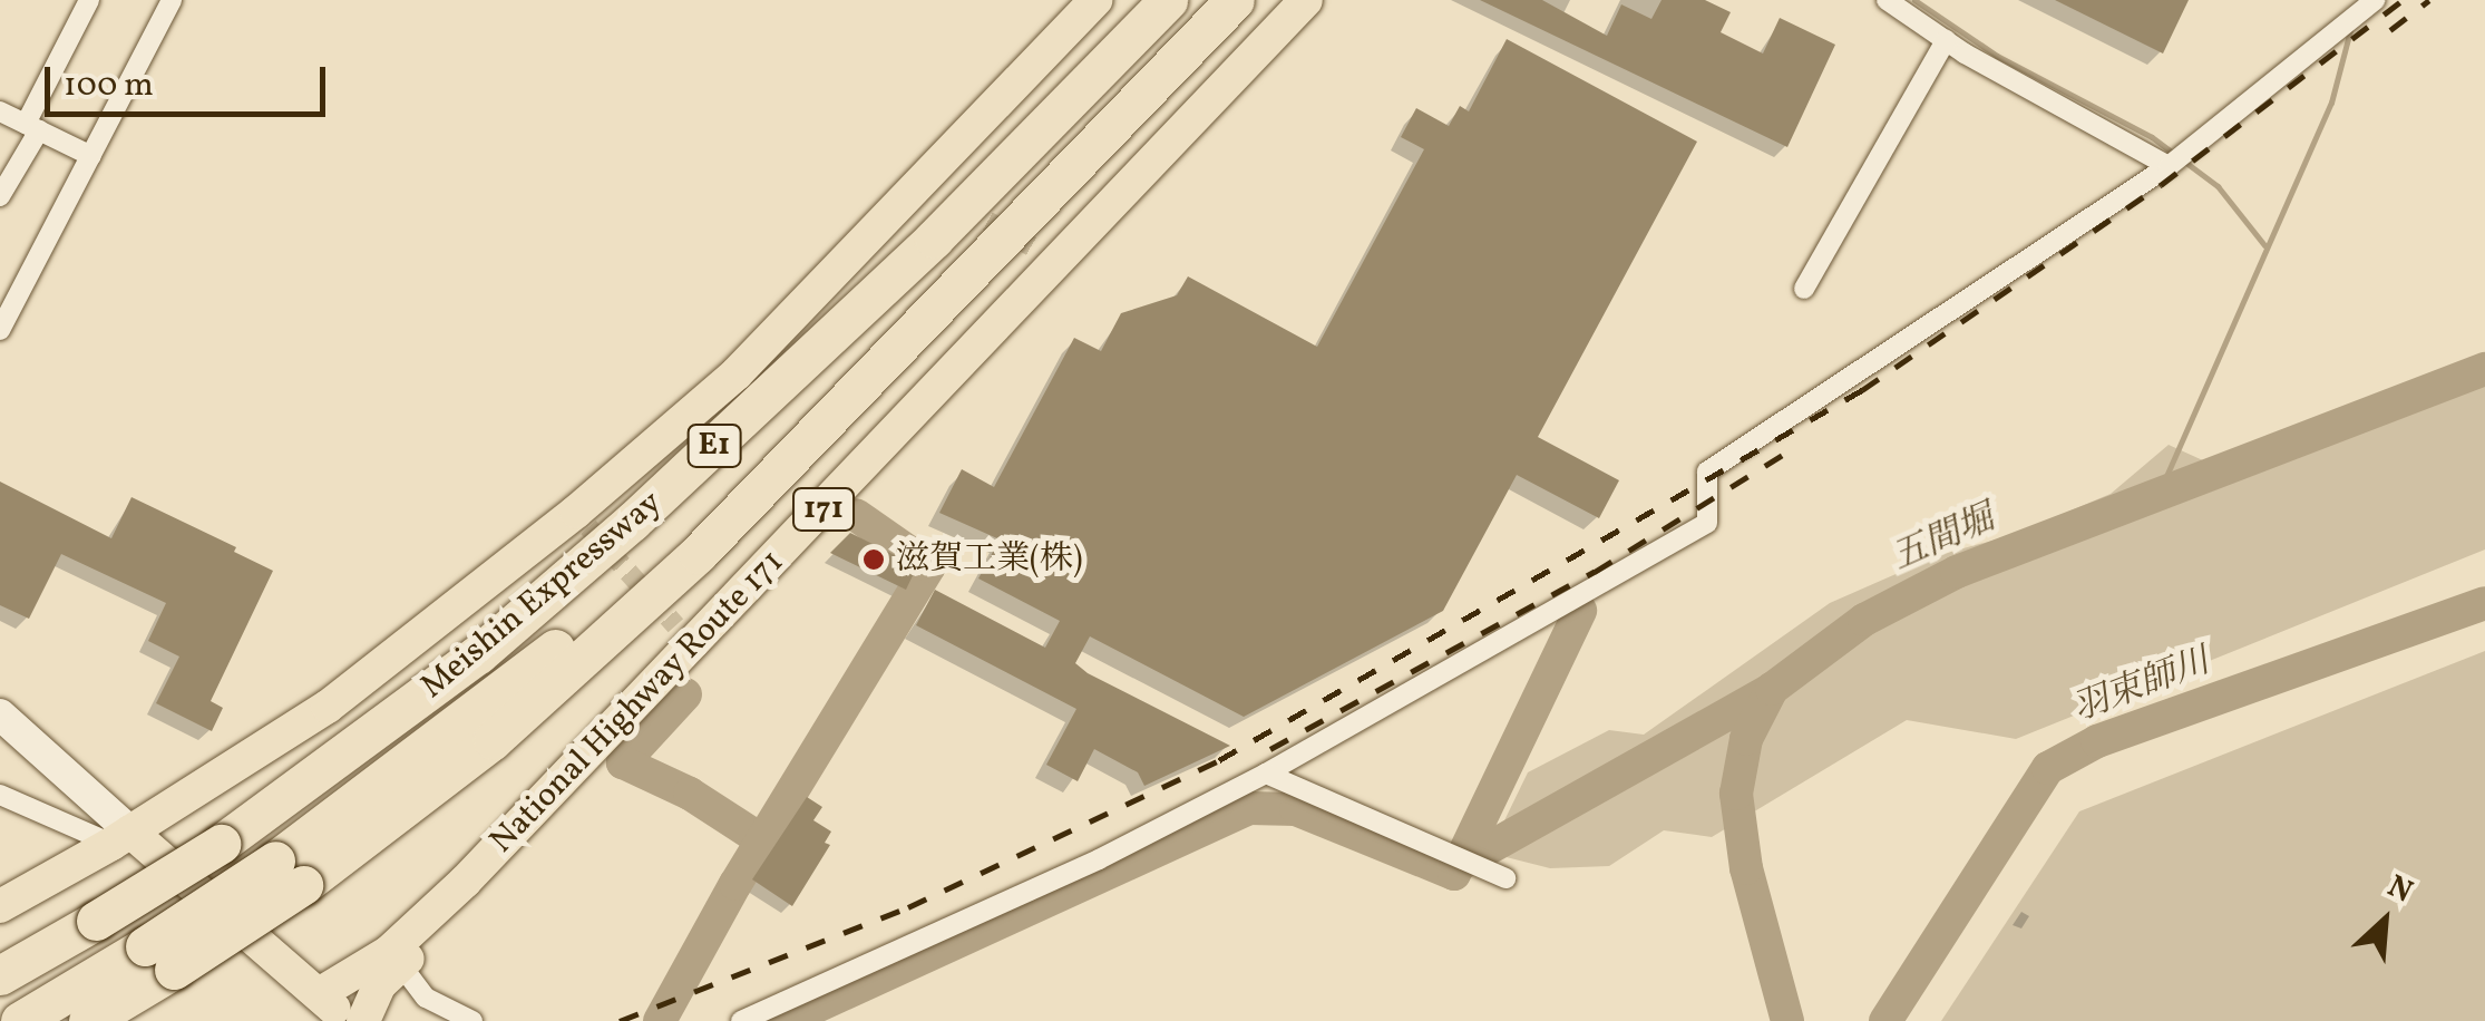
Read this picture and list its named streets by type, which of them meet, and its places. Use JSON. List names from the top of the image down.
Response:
{
  "streets": {
    "highway": [
      "E1",
      "171",
      "Meishin Expressway",
      "National Highway Route 171"
    ]
  },
  "water": ["五間堀", "羽束師川"],
  "places": ["滋賀工業(株)"],
  "scale_bar": "100 m",
  "north": "top right"
}
